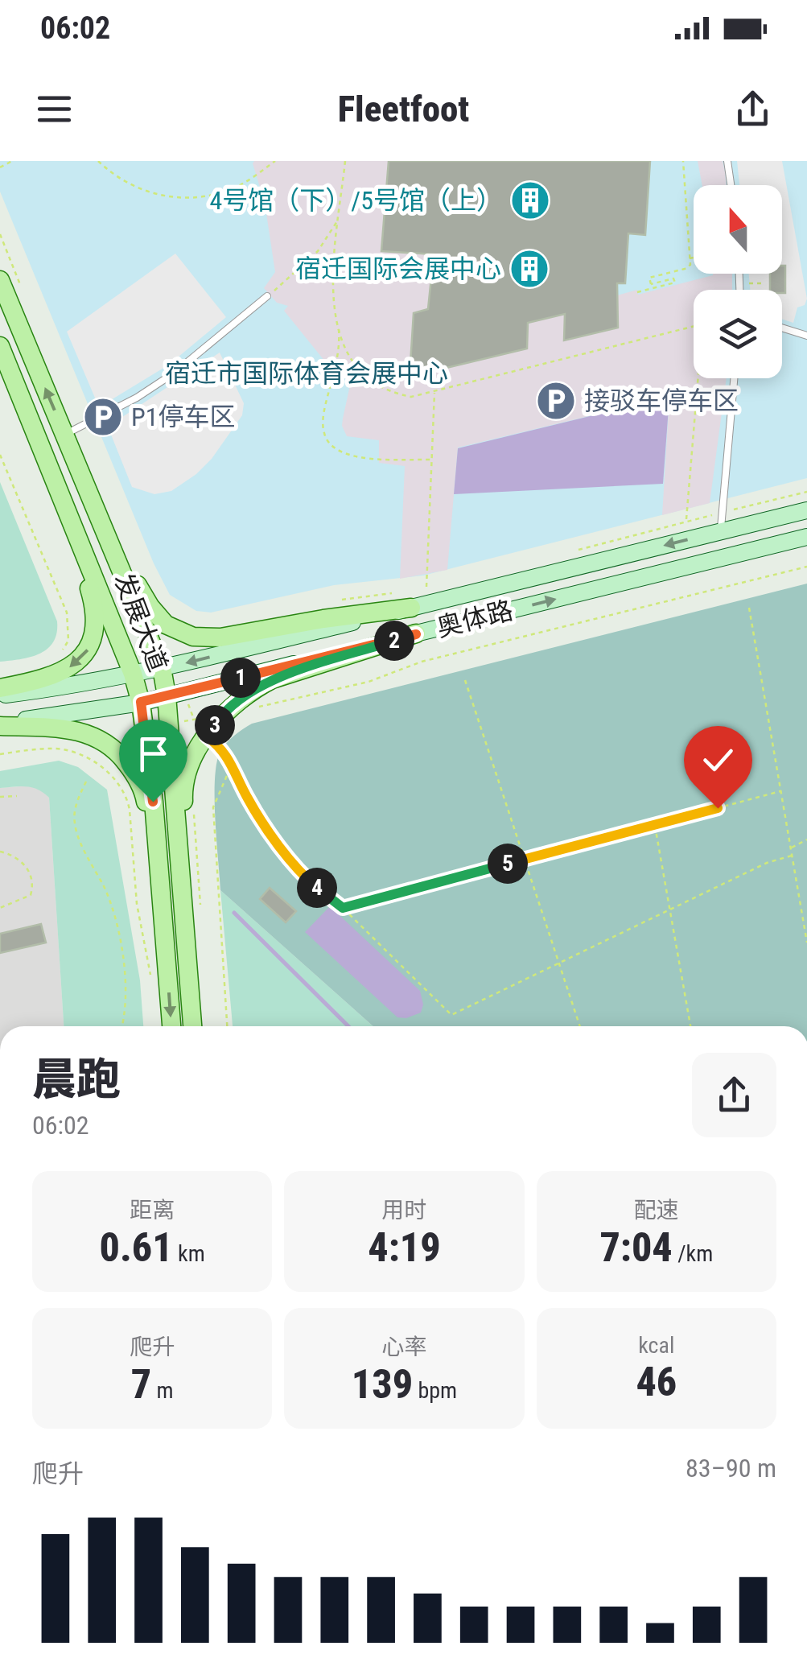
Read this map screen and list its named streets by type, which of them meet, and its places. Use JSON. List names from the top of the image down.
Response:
{
  "streets": {
    "main road": ["奥体路", "发展大道"]
  },
  "crossings": [
    ["奥体路", "发展大道"]
  ],
  "parks": ["宿迁市国际体育会展中心"],
  "places": {
    "building": ["4号馆（下）/5号馆（上）", "宿迁国际会展中心"],
    "parking": ["接驳车停车区", "P1停车区"]
  },
  "north": "top",
  "page": {
    "status": "06:02",
    "header": "Fleetfoot",
    "pins": [
      "2",
      "1",
      "3",
      "5",
      "4"
    ],
    "heading": ["晨跑", "06:02"],
    "stats": [
      ["距离", "0.61 km"],
      ["用时", "4:19"],
      ["配速", "7:04 /km"],
      ["爬升", "7 m"],
      ["心率", "139 bpm"],
      ["kcal", "46"]
    ],
    "chart": ["爬升", "83–90 m"]
  }
}
